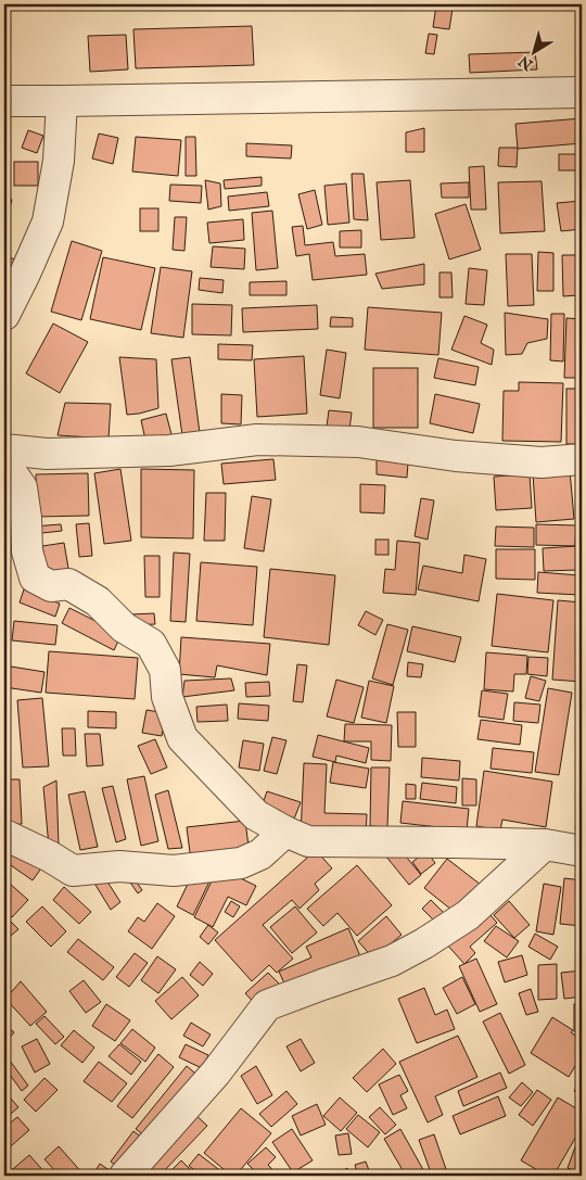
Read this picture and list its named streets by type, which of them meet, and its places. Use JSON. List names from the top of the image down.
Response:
{
  "north": "bottom left"
}
